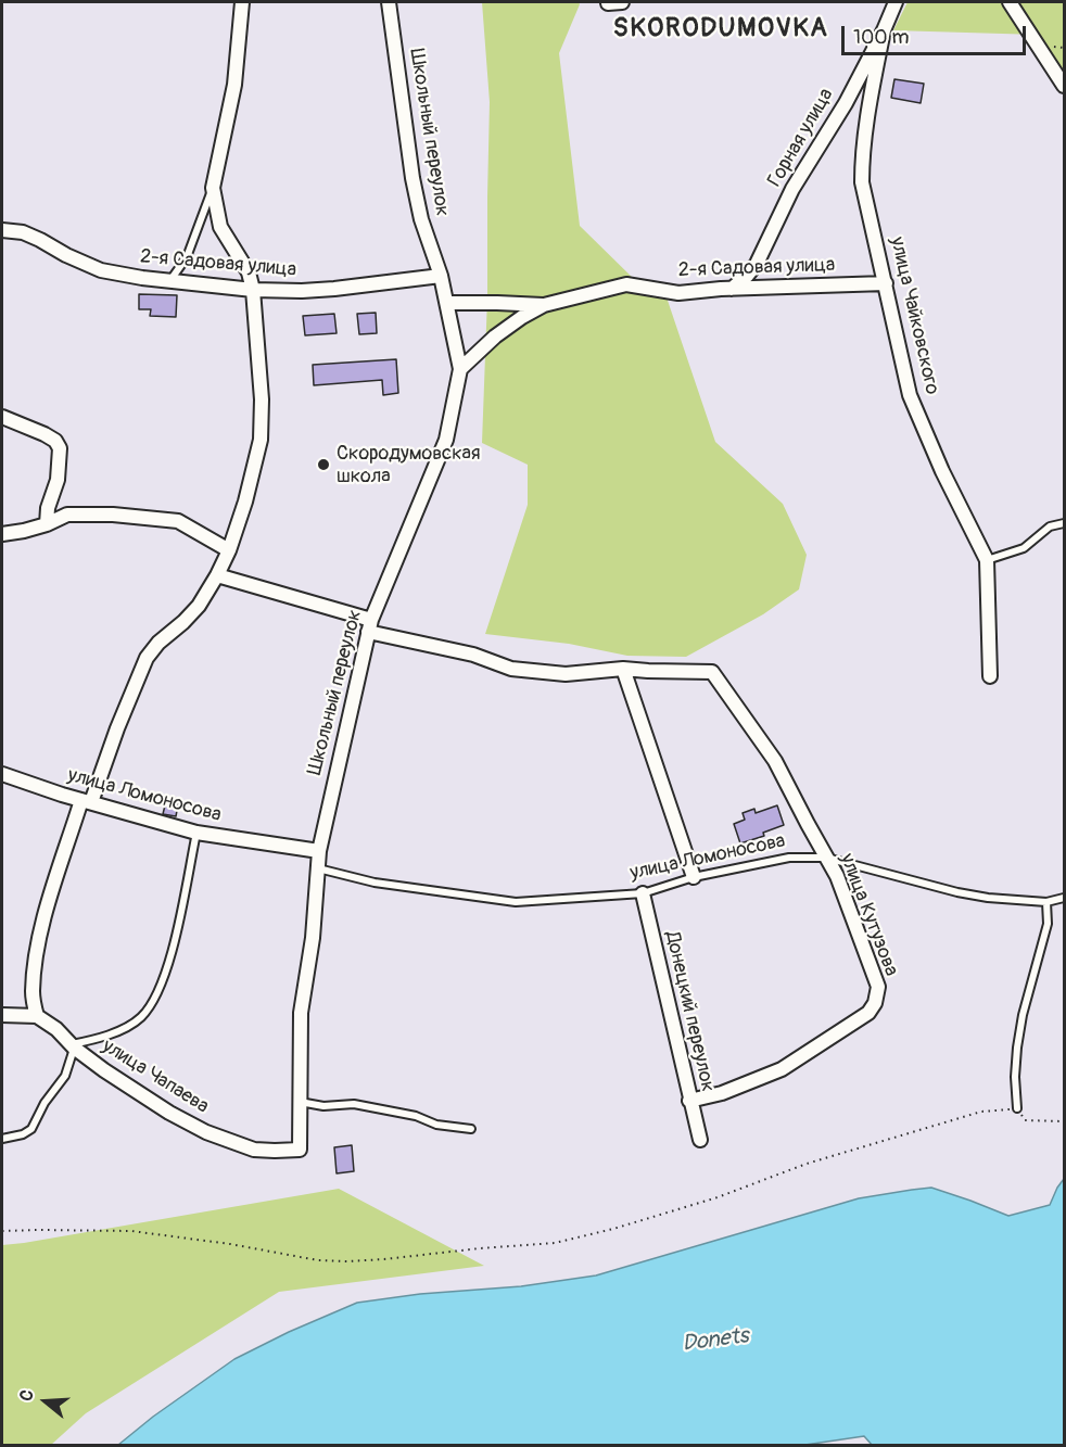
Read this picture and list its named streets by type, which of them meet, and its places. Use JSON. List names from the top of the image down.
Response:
{
  "streets": {
    "street": [
      "Школьный переулок",
      "Горная улица",
      "2-я Садовая улица",
      "улица Чайковского",
      "улица Ломоносова",
      "улица Кутузова",
      "Донецкий переулок",
      "улица Чапаева"
    ]
  },
  "crossings": [
    ["Школьный переулок", "2-я Садовая улица"],
    ["Школьный переулок", "улица Ломоносова"],
    ["Школьный переулок", "улица Кутузова"],
    ["Школьный переулок", "улица Чапаева"],
    ["Горная улица", "2-я Садовая улица"],
    ["Горная улица", "улица Чайковского"],
    ["2-я Садовая улица", "улица Чайковского"],
    ["улица Ломоносова", "улица Кутузова"],
    ["улица Ломоносова", "Донецкий переулок"],
    ["улица Кутузова", "Донецкий переулок"]
  ],
  "districts": ["SKORODUMOVKA"],
  "water": ["Donets"],
  "places": ["Скородумовская школа"],
  "scale_bar": "100 m",
  "north": "left"
}
